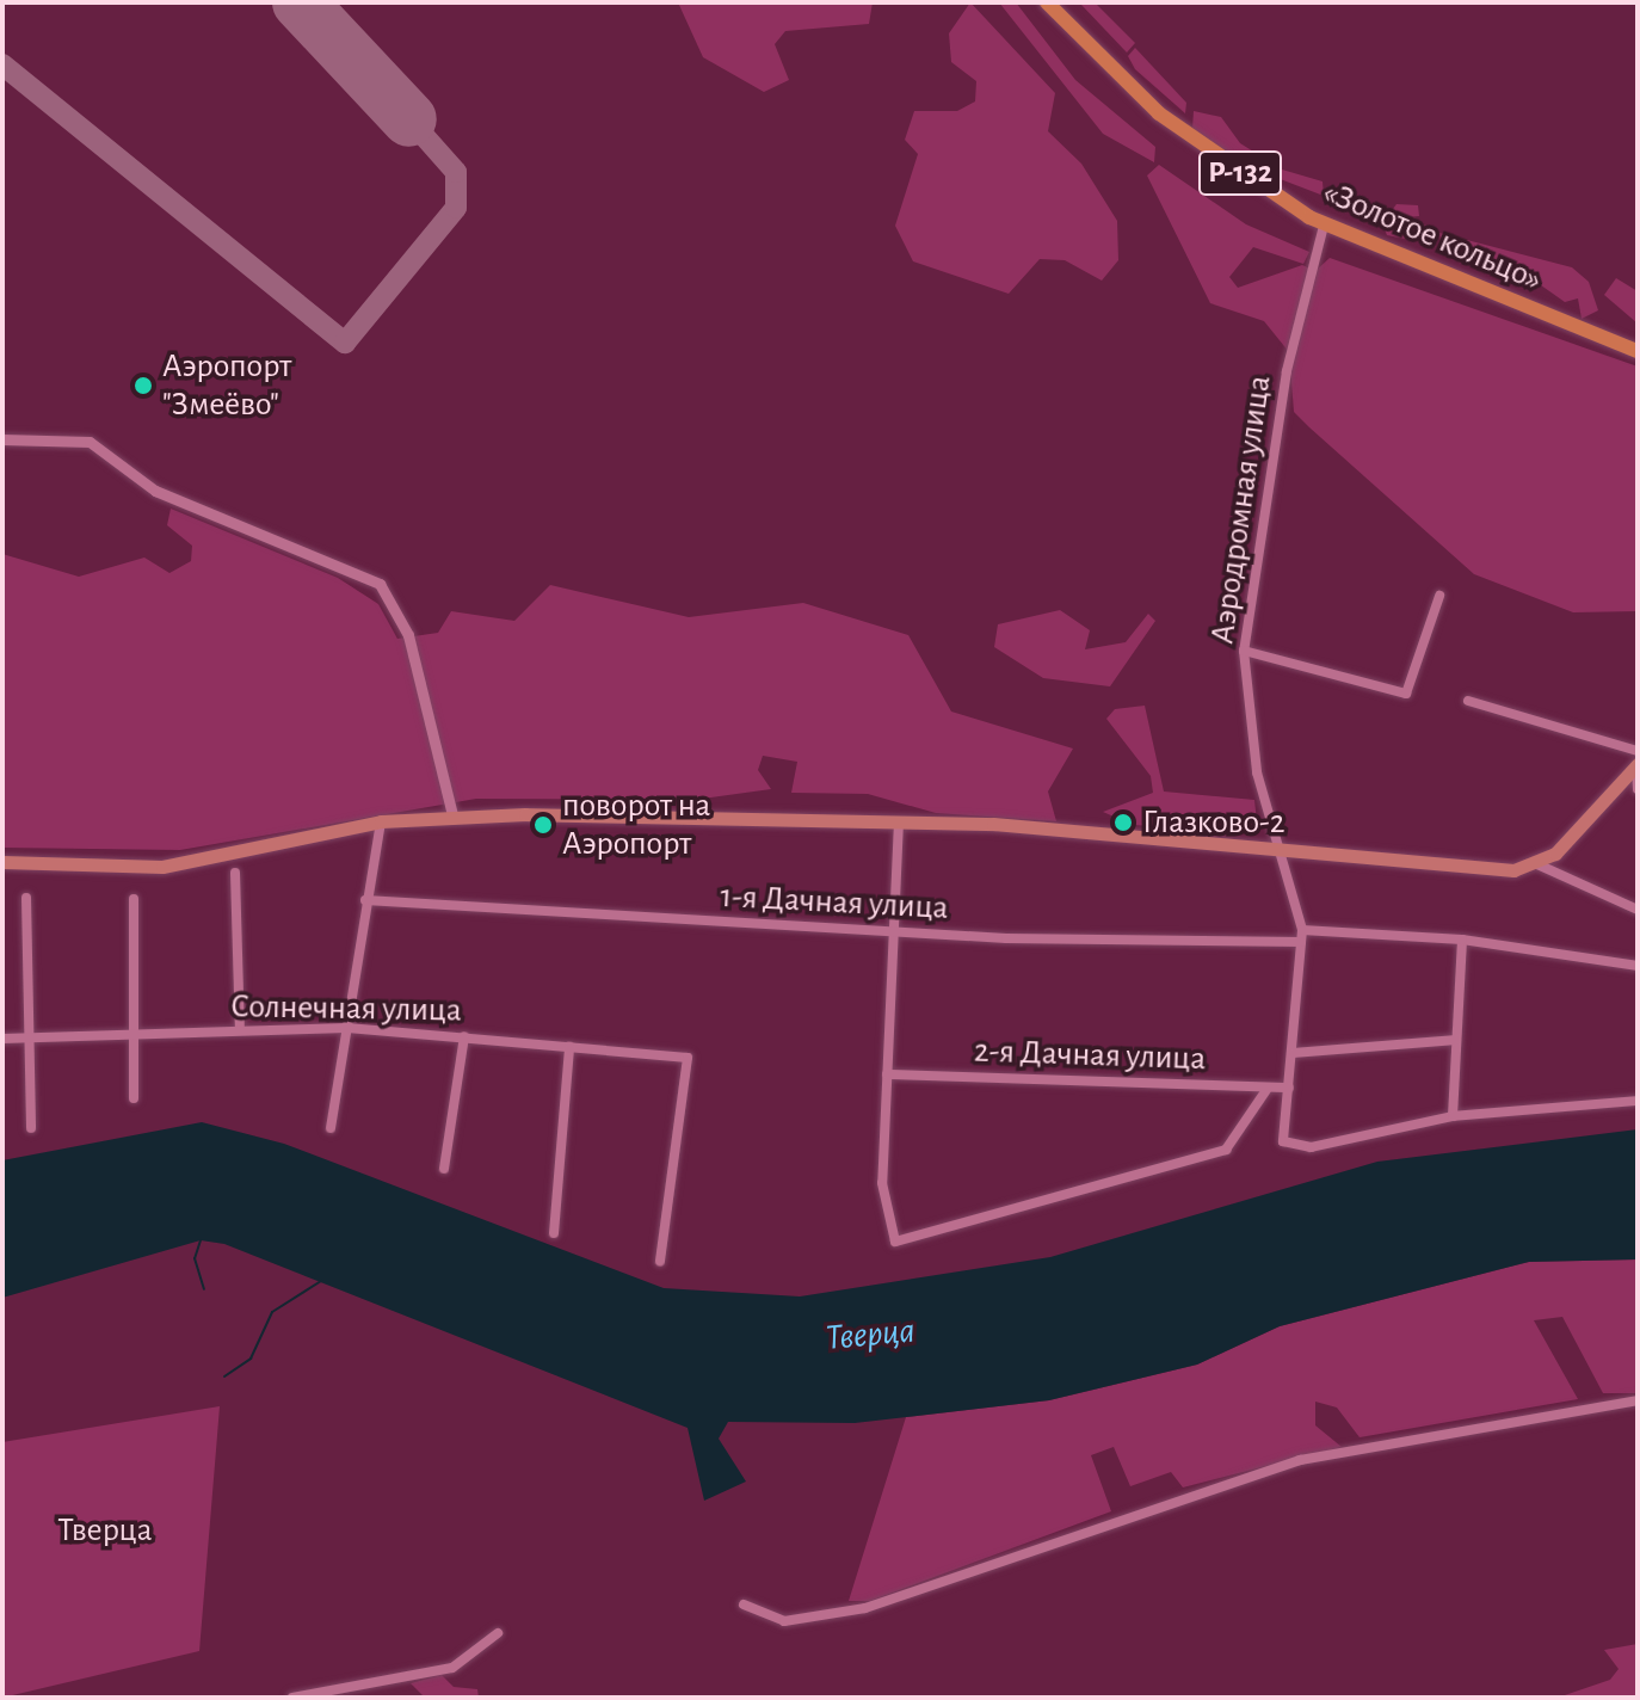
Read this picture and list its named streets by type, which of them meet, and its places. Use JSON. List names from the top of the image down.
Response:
{
  "streets": {
    "main road": ["Р-132", "«Золотое кольцо»"],
    "street": [
      "Аэродромная улица",
      "1-я Дачная улица",
      "Солнечная улица",
      "2-я Дачная улица"
    ]
  },
  "crossings": [
    ["«Золотое кольцо»", "Аэродромная улица"],
    ["Аэродромная улица", "1-я Дачная улица"],
    ["Аэродромная улица", "2-я Дачная улица"]
  ],
  "water": ["Тверца"],
  "parks": ["Тверца"],
  "places": ["Аэропорт \"Змеёво\"", "Глазково-2", "поворот на Аэропорт"]
}
